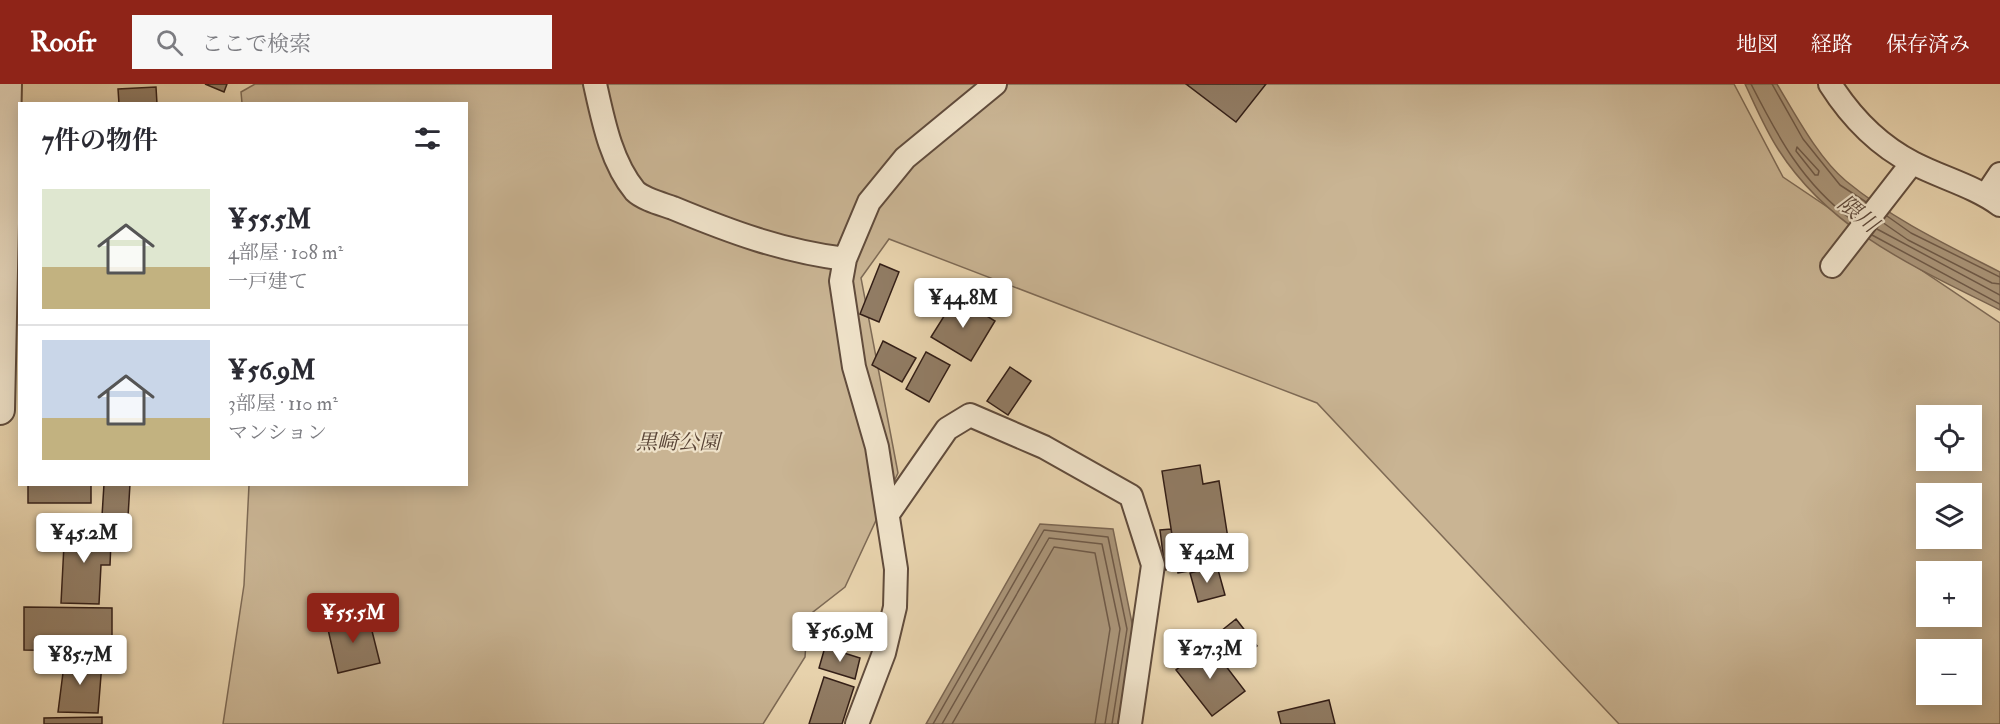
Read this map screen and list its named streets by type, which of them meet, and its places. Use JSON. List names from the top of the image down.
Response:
{
  "water": ["隈川"],
  "parks": ["黒崎公園"],
  "page": {
    "header": "Roofr",
    "search": "ここで検索",
    "nav": ["地図", "経路", "保存済み"],
    "heading": "7件の物件",
    "list": [
      {
        "name": "¥55.5M",
        "note": "4部屋 · 108 m² · 一戸建て"
      },
      {
        "name": "¥56.9M",
        "note": "3部屋 · 110 m² · マンション"
      }
    ],
    "price": [
      "¥44.8M",
      "¥45.2M",
      "¥42M",
      "¥55.5M",
      "¥56.9M",
      "¥27.3M",
      "¥85.7M"
    ],
    "map_buttons": ["+", "−"]
  }
}
